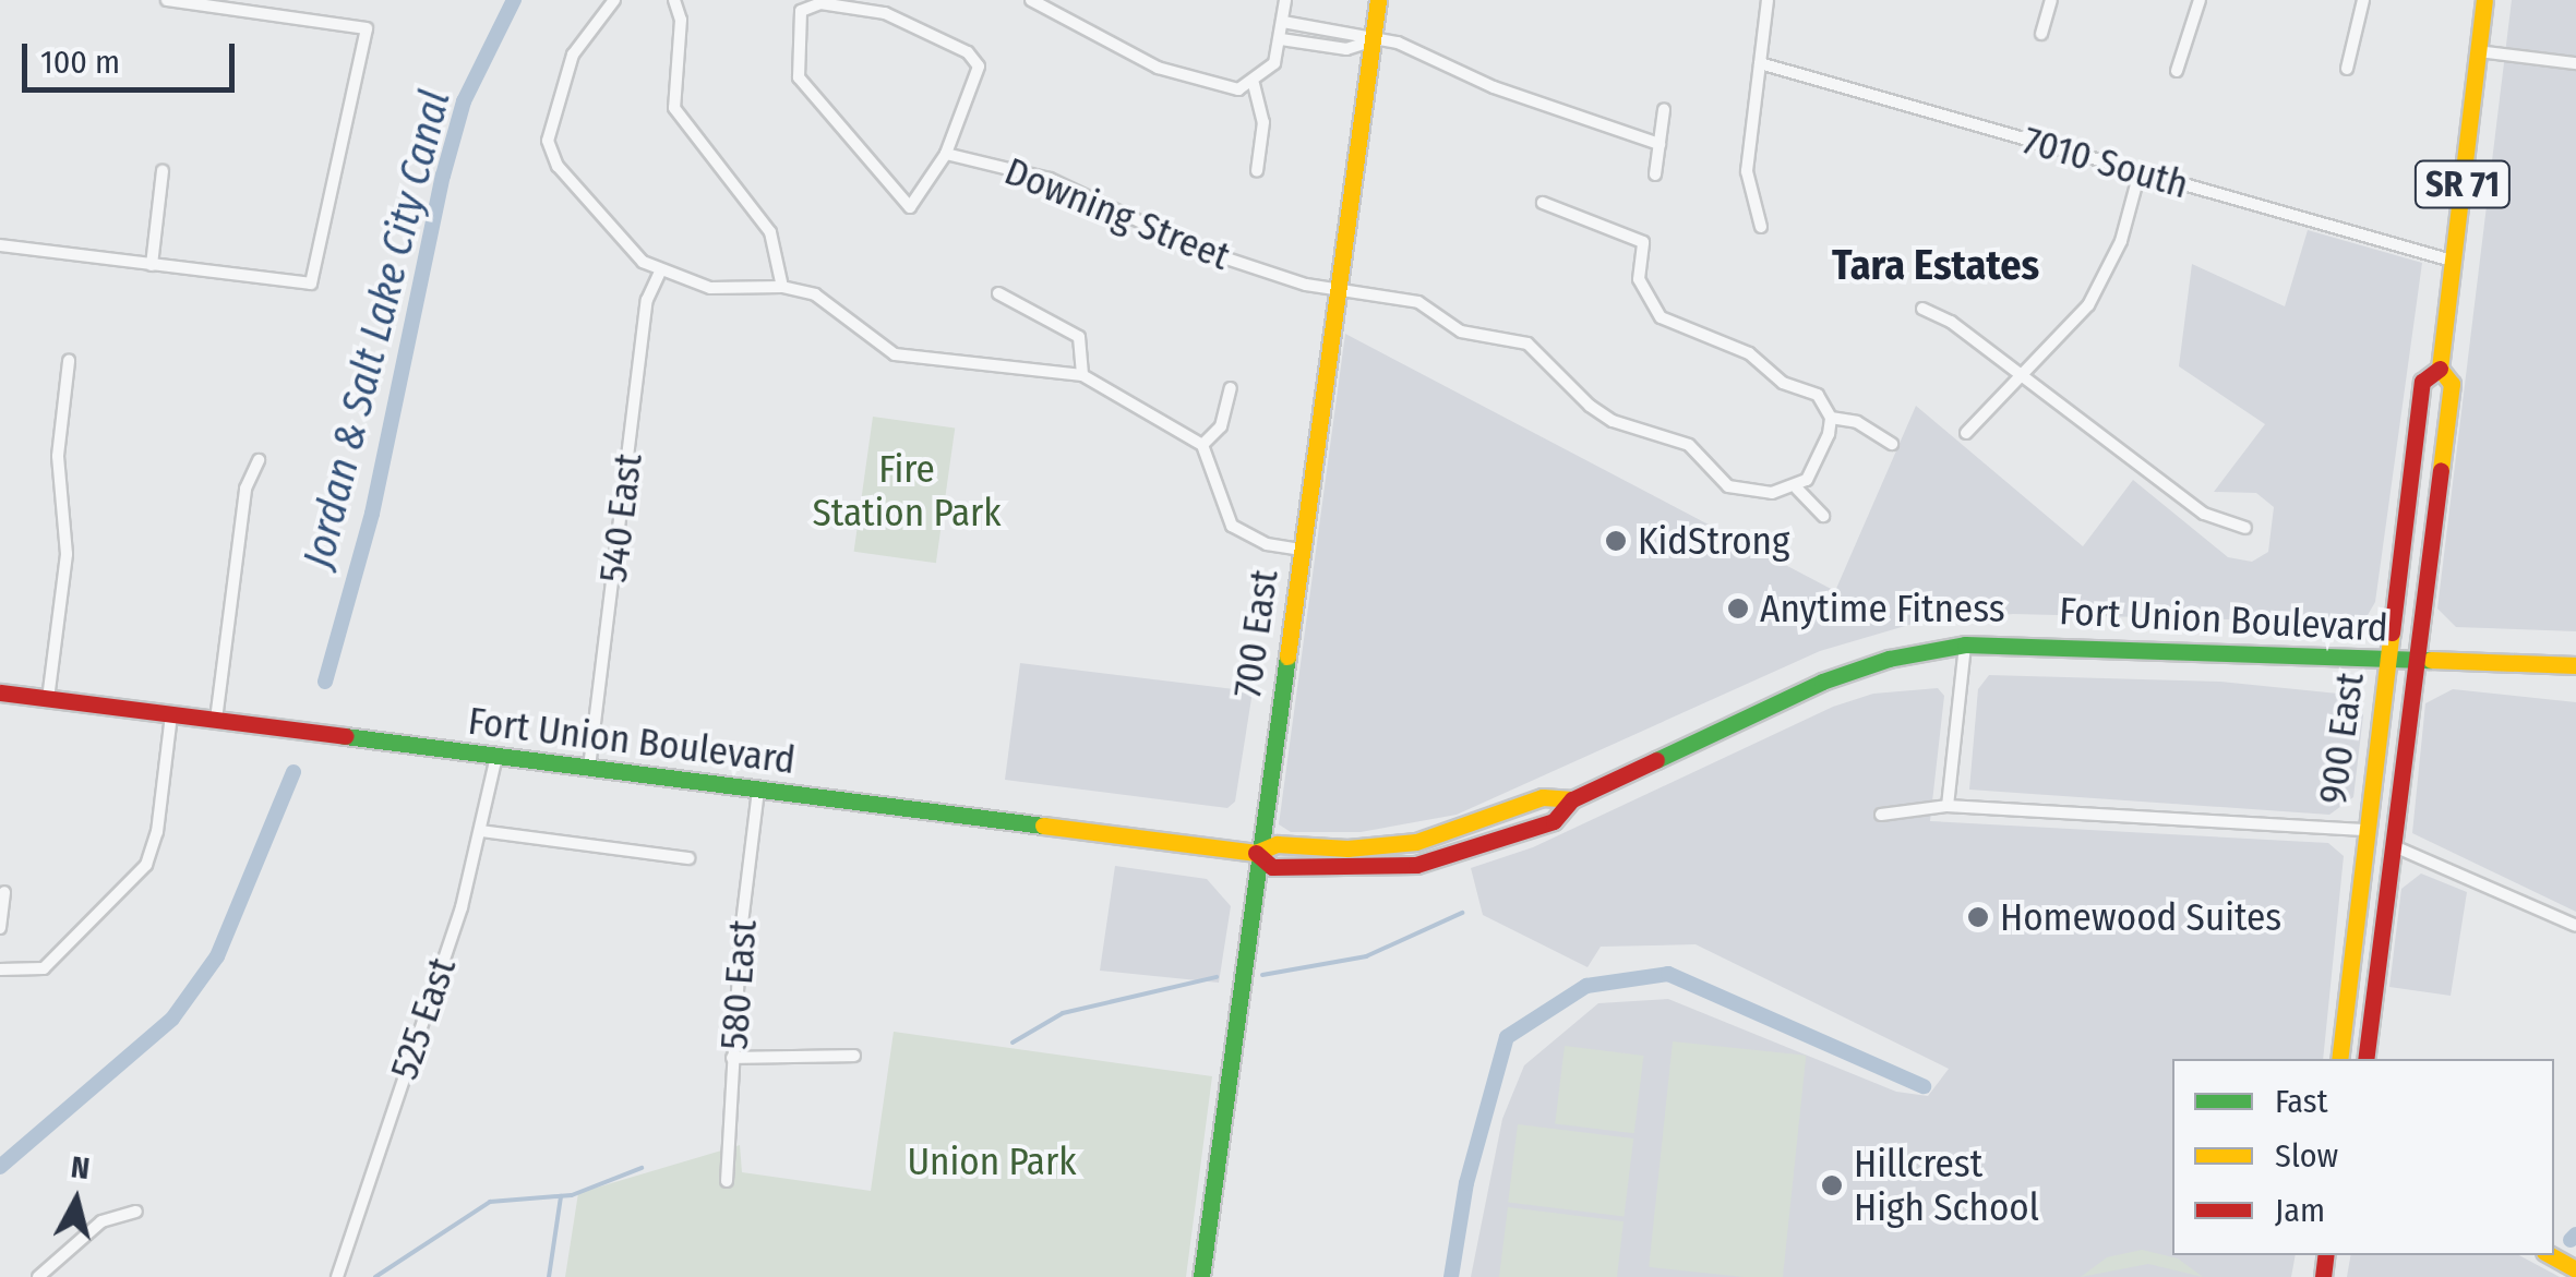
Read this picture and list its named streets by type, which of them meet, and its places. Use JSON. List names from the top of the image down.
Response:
{
  "streets": {
    "main road": [
      "SR 71",
      "Fort Union Boulevard",
      "700 East",
      "900 East"
    ],
    "street": [
      "7010 South",
      "Downing Street",
      "540 East",
      "580 East",
      "525 East"
    ]
  },
  "crossings": [
    ["7010 South", "900 East"],
    ["Downing Street", "700 East"],
    ["540 East", "Fort Union Boulevard"],
    ["Fort Union Boulevard", "700 East"],
    ["Fort Union Boulevard", "900 East"],
    ["Fort Union Boulevard", "580 East"],
    ["Fort Union Boulevard", "525 East"]
  ],
  "districts": ["Tara Estates"],
  "water": ["Jordan & Salt Lake City Canal"],
  "parks": ["Fire Station Park", "Union Park"],
  "places": [
    "KidStrong",
    "Anytime Fitness",
    "Homewood Suites",
    "Hillcrest High School"
  ],
  "legend": ["Fast", "Slow", "Jam"],
  "scale_bar": "100 m",
  "north": "top"
}
